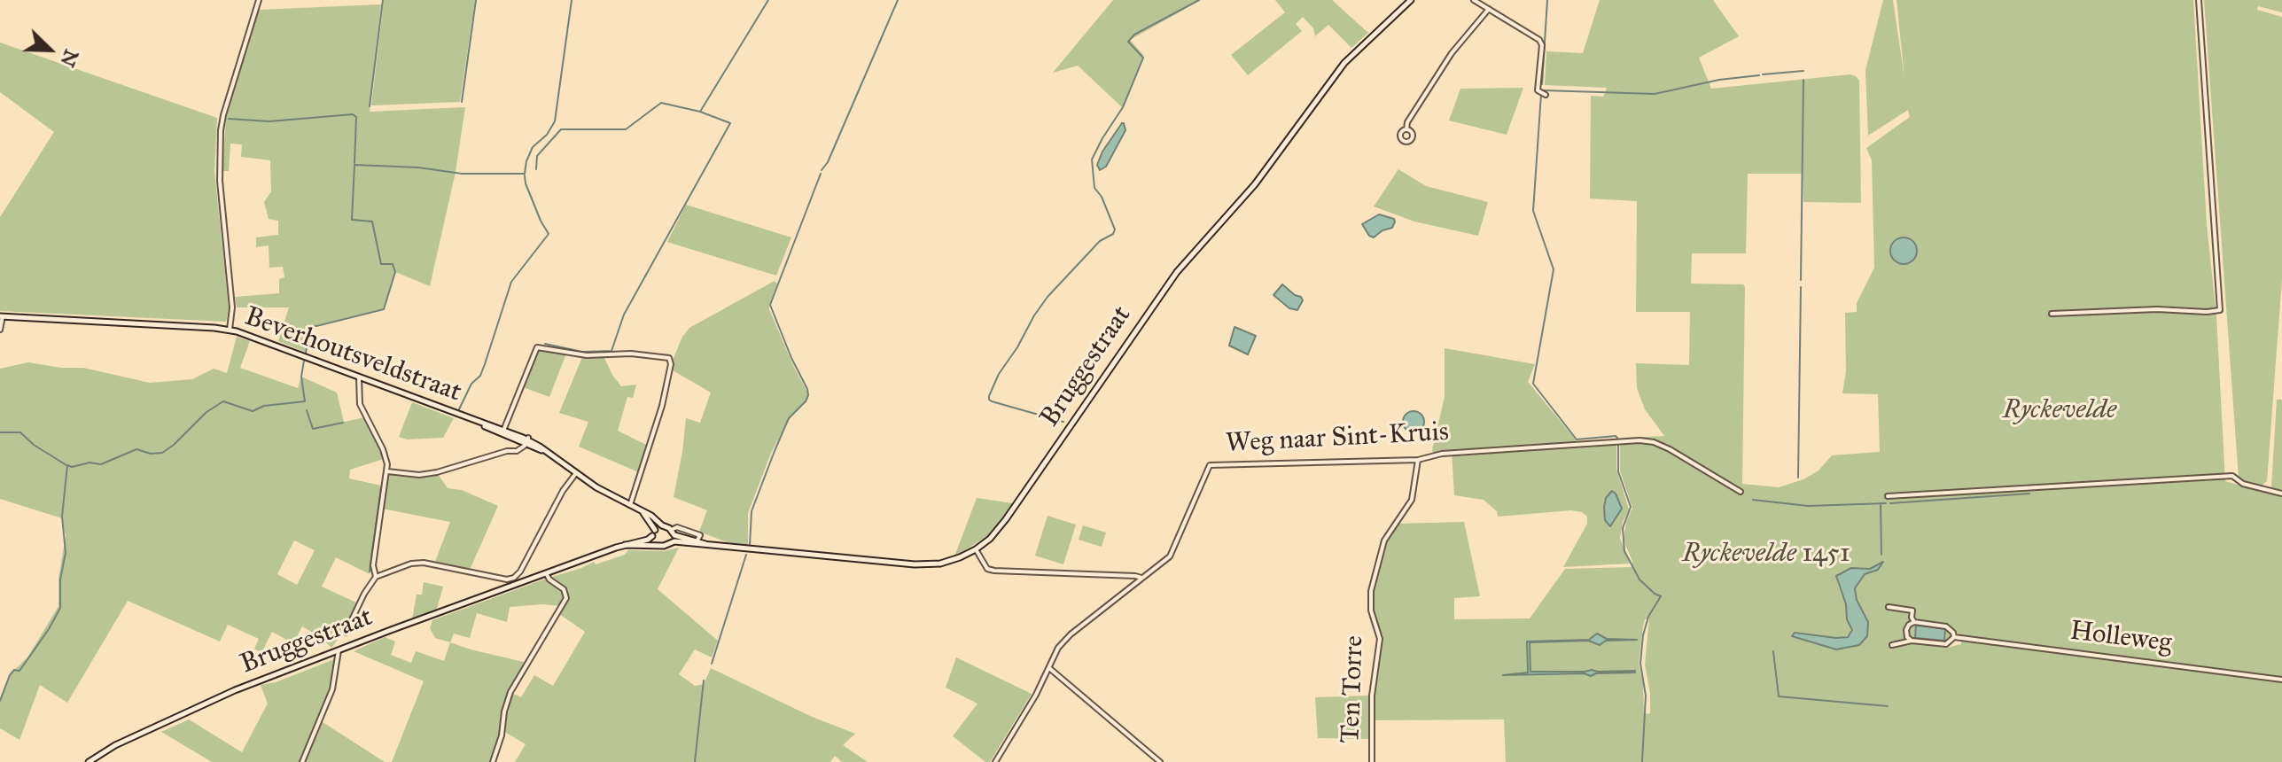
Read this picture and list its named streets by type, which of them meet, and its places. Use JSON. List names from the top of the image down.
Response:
{
  "streets": {
    "main road": ["Beverhoutsveldstraat", "Bruggestraat"],
    "street": ["Weg naar Sint-Kruis", "Holleweg", "Ten Torre"]
  },
  "crossings": [
    ["Beverhoutsveldstraat", "Bruggestraat"],
    ["Weg naar Sint-Kruis", "Ten Torre"]
  ],
  "parks": ["Ryckevelde", "Ryckevelde 1451"],
  "north": "bottom right"
}
